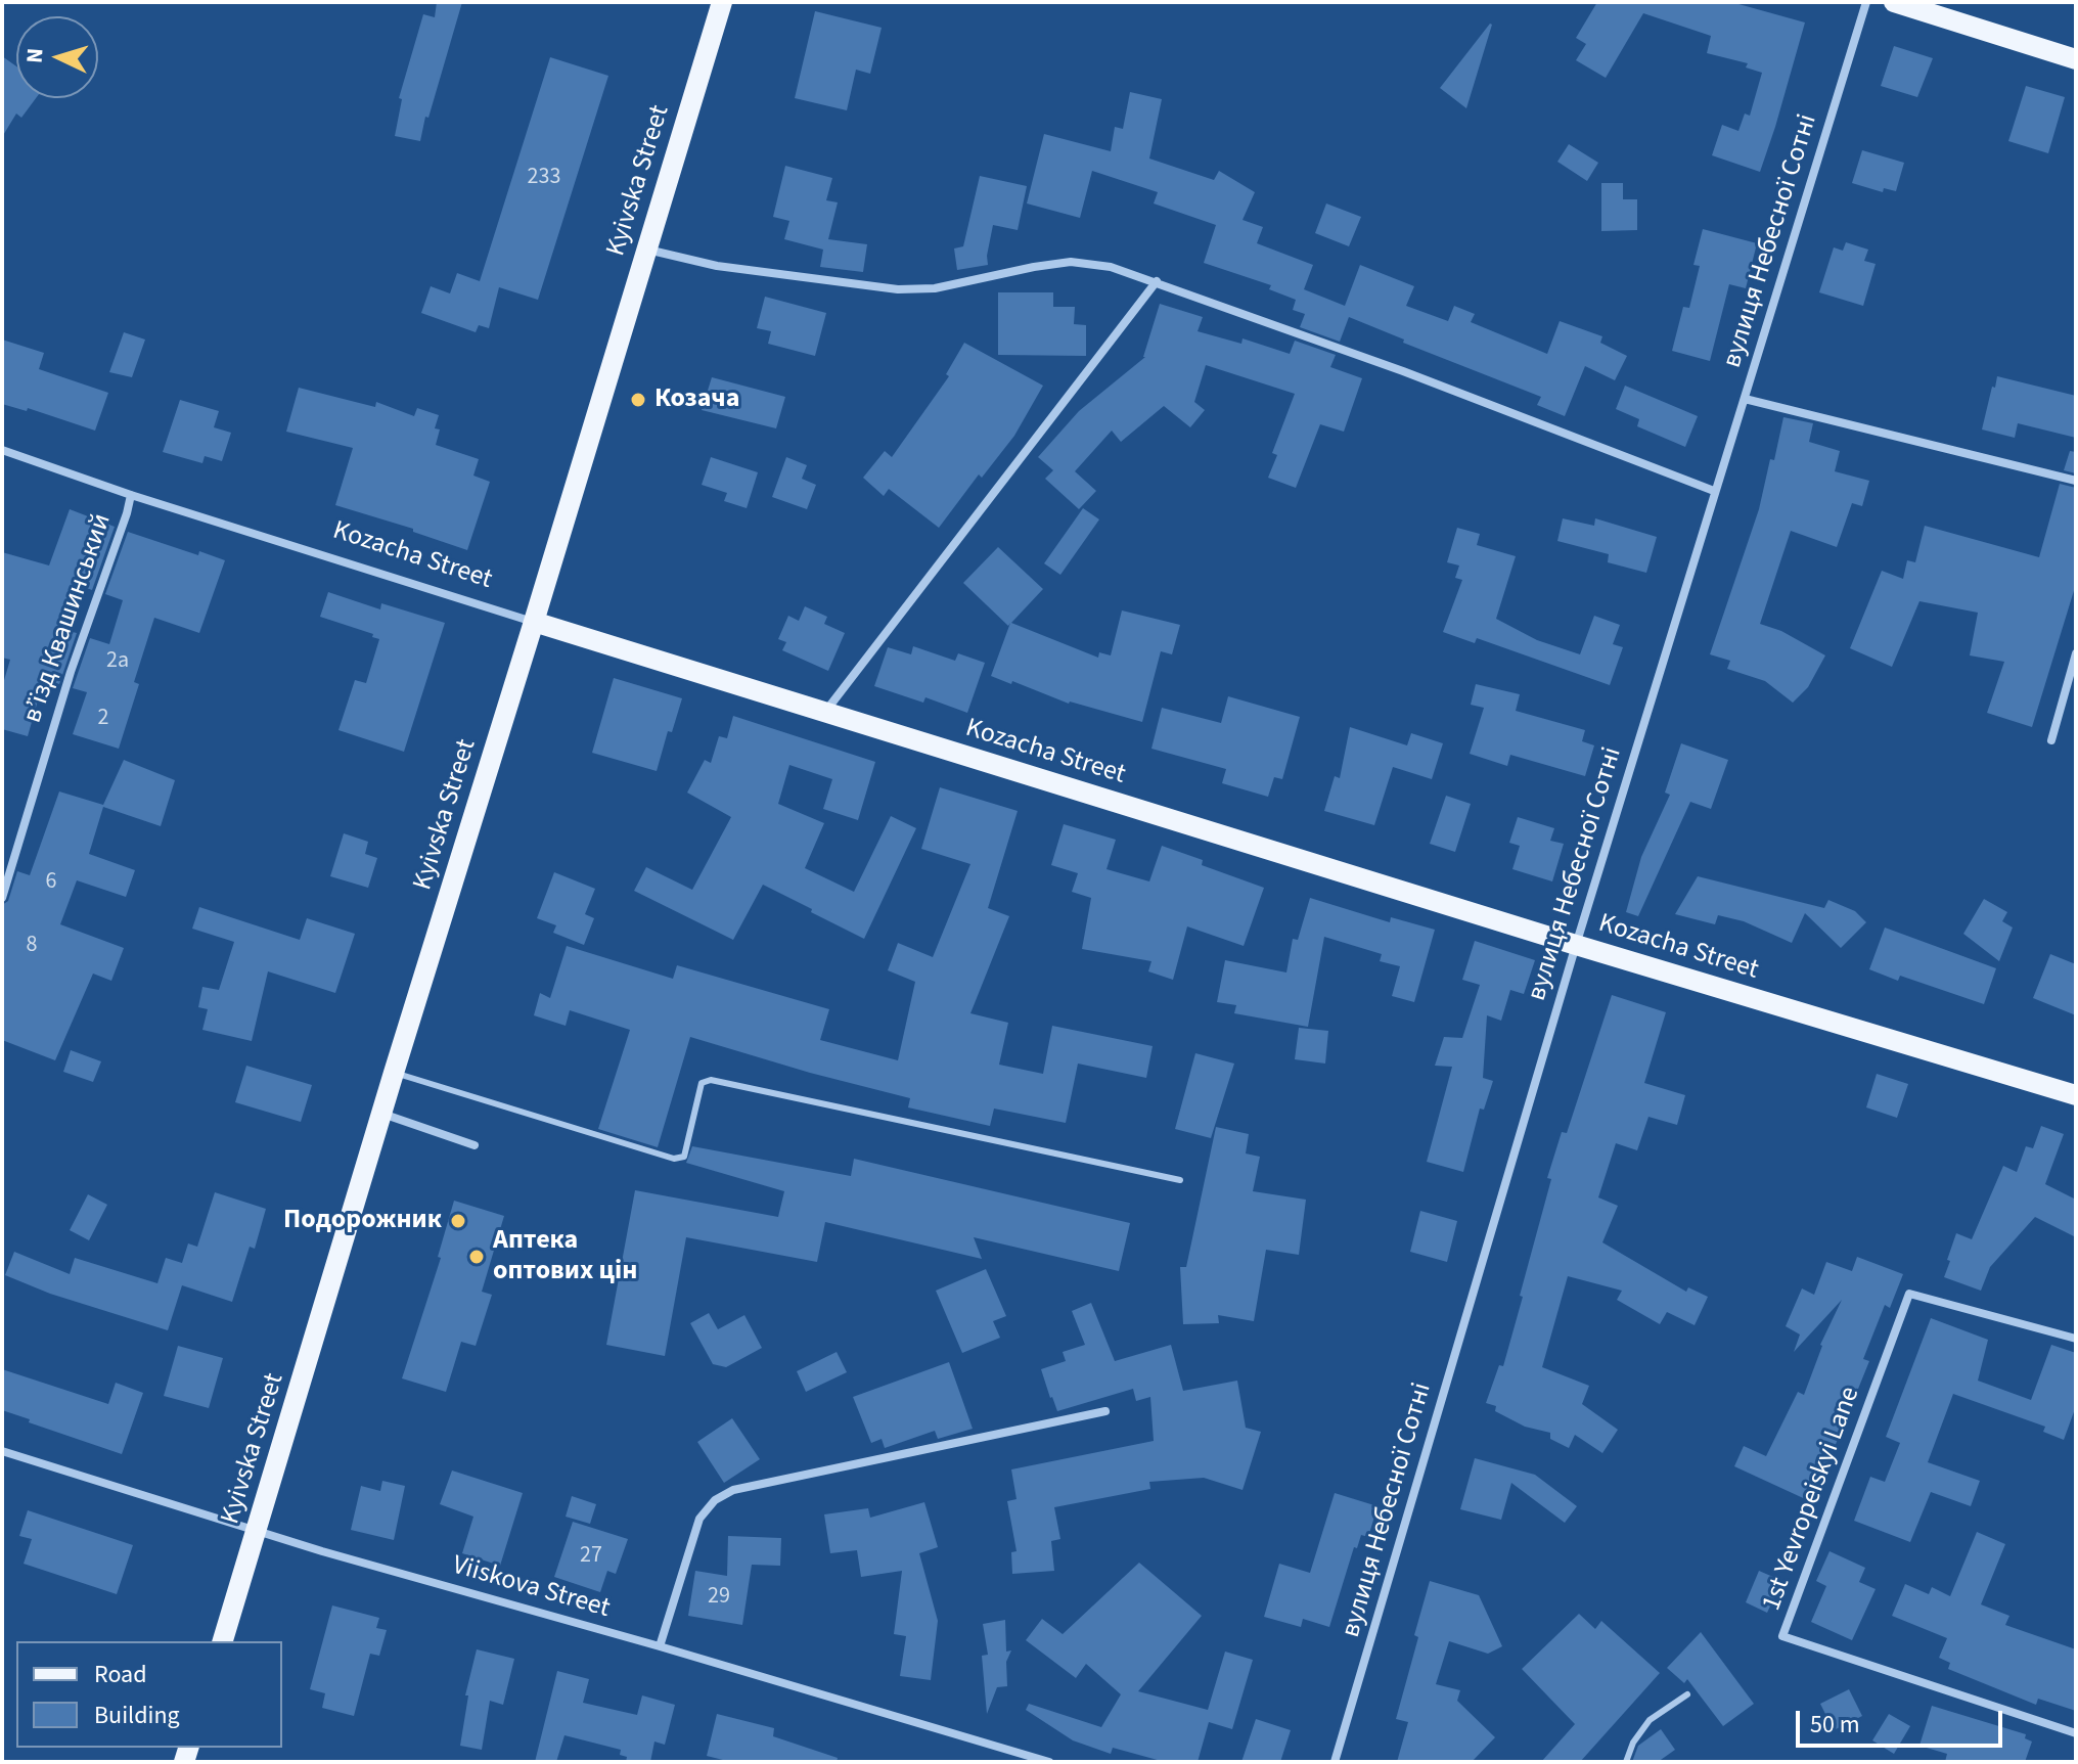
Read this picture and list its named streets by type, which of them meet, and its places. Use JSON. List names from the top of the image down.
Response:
{
  "streets": {
    "main road": ["Kyivska Street", "Kozacha Street"],
    "street": [
      "вулиця Небесної Сотні",
      "в’їзд Квашинський",
      "1st Yevropeiskyi Lane",
      "Viiskova Street"
    ]
  },
  "crossings": [
    ["Kyivska Street", "Kozacha Street"],
    ["Kyivska Street", "Viiskova Street"],
    ["вулиця Небесної Сотні", "Kozacha Street"],
    ["Kozacha Street", "в’їзд Квашинський"]
  ],
  "places": ["Козача", "Подорожник", "Аптека оптових цін"],
  "house_numbers": [
    "233",
    "2а",
    "2",
    "6",
    "8",
    "27",
    "29"
  ],
  "legend": ["Road", "Building"],
  "scale_bar": "50 m",
  "north": "left"
}
